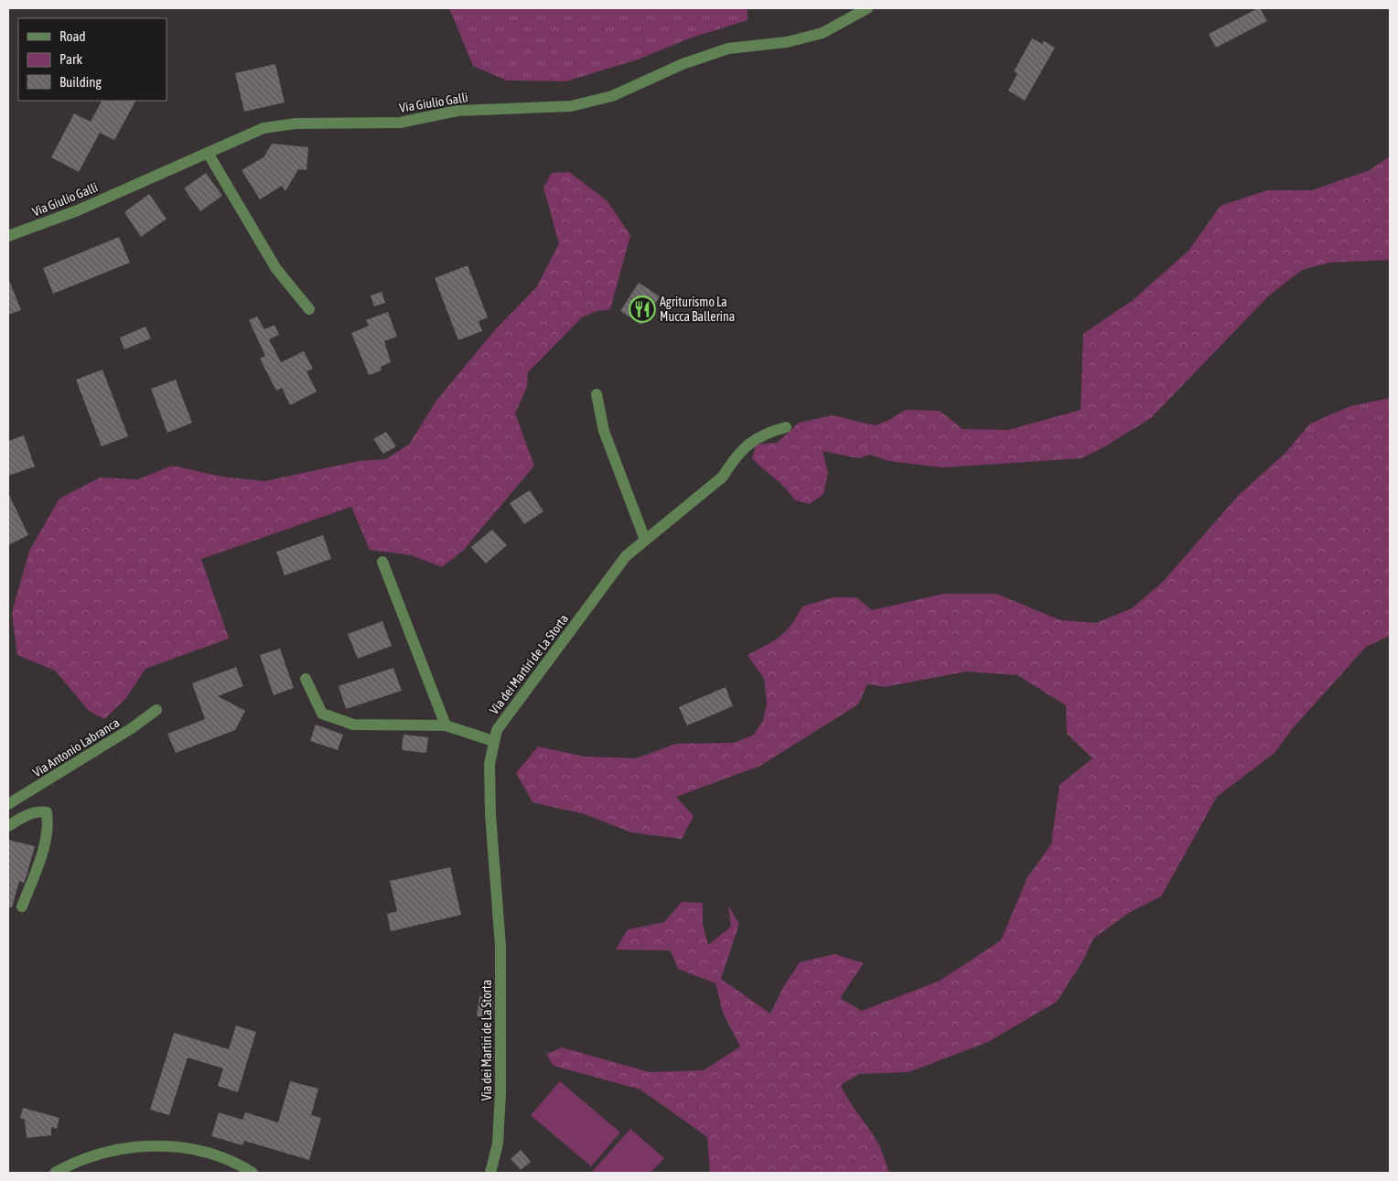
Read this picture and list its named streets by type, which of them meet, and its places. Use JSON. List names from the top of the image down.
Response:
{
  "streets": {
    "street": ["Via Giulio Galli", "Via dei Martiri de La Storta", "Via Antonio Labranca"]
  },
  "places": {
    "restaurant": ["Agriturismo La Mucca Ballerina"]
  },
  "legend": ["Road", "Park", "Building"]
}
